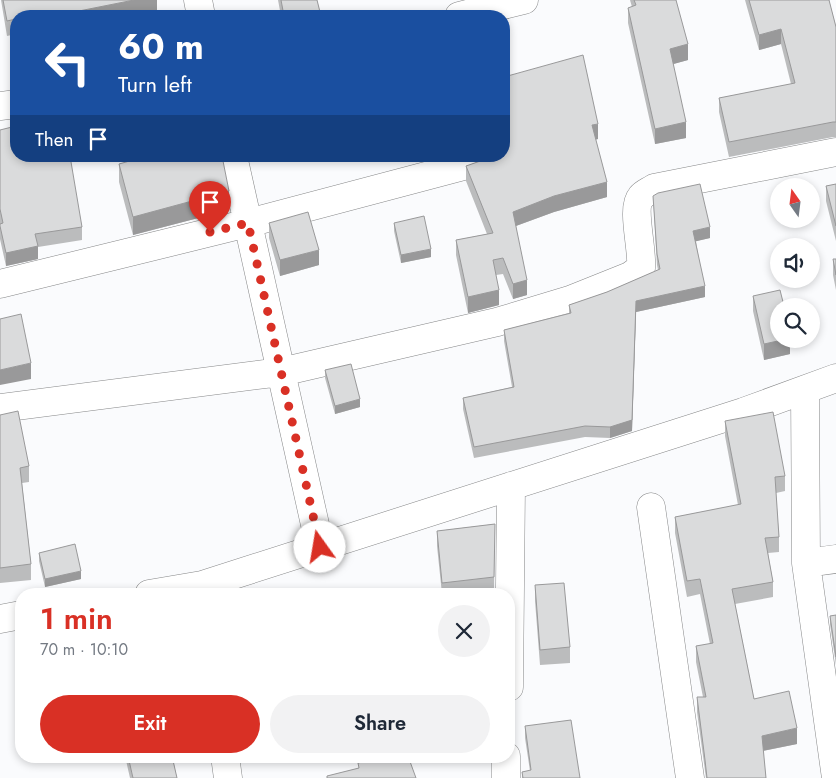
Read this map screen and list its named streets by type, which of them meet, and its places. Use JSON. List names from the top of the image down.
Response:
{
  "north": "top",
  "page": {
    "turn": ["60 m", "Turn left"],
    "then": "Then",
    "heading": ["1 min", "70 m · 10:10"],
    "buttons": ["Exit", "Share"]
  }
}
